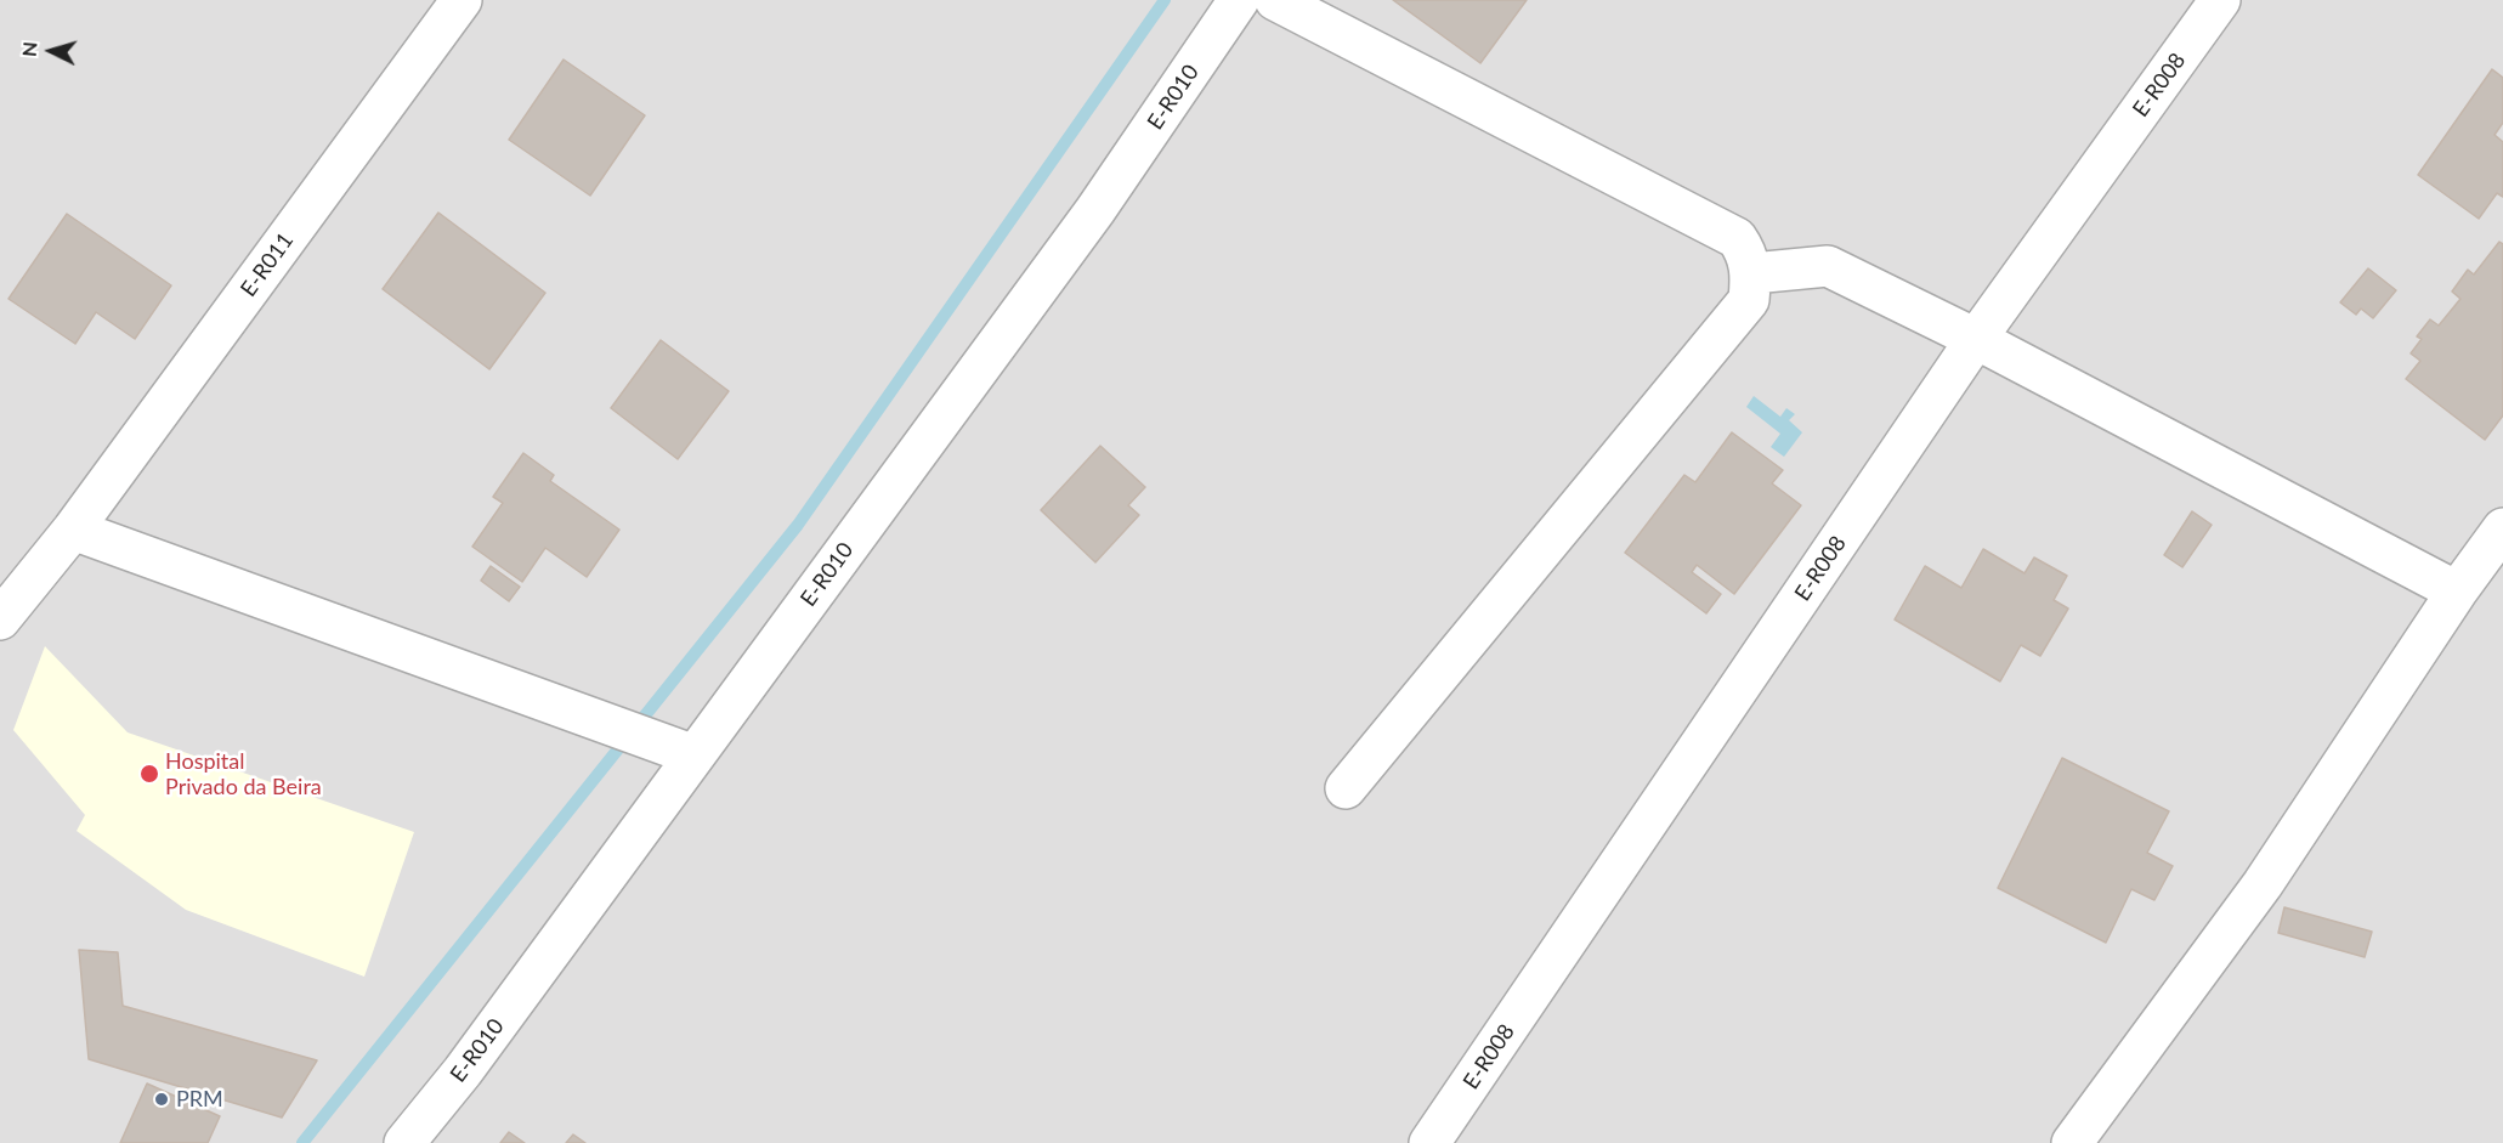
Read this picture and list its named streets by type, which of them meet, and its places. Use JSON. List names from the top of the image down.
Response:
{
  "streets": {
    "street": ["E-R008", "E-R010", "E-R011"]
  },
  "places": ["Hospital Privado da Beira", "PRM"],
  "north": "left"
}
